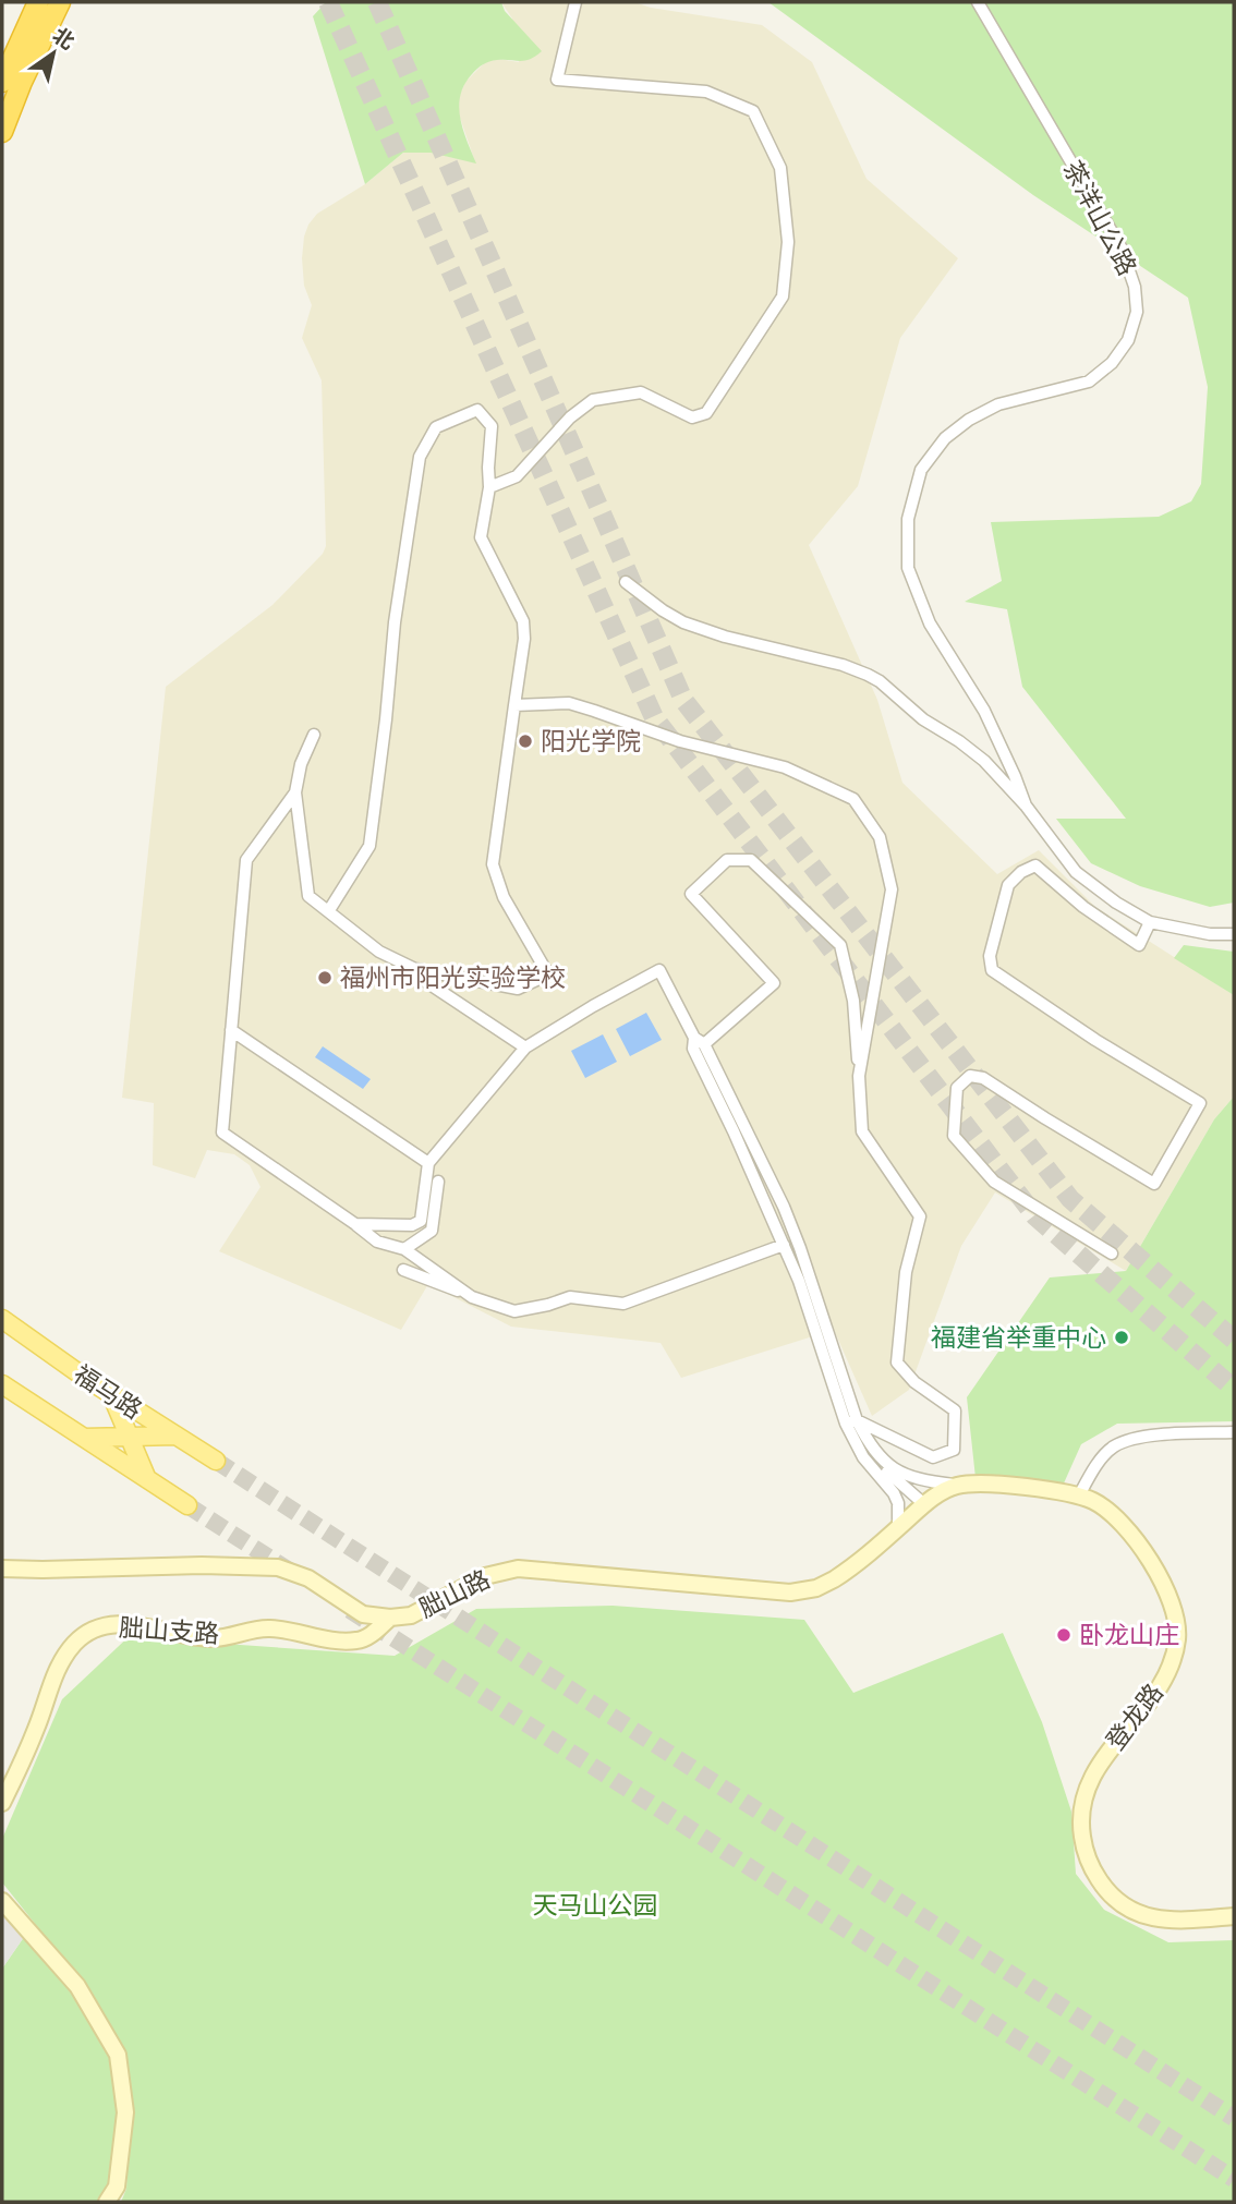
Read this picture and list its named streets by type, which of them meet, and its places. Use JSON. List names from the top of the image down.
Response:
{
  "streets": {
    "main road": ["福马路"],
    "street": [
      "茶洋山公路",
      "胐山路",
      "胐山支路",
      "登龙路"
    ]
  },
  "crossings": [
    ["胐山路", "胐山支路"]
  ],
  "parks": ["天马山公园"],
  "places": [
    "阳光学院",
    "福州市阳光实验学校",
    "福建省举重中心",
    "卧龙山庄"
  ],
  "north": "top right"
}
